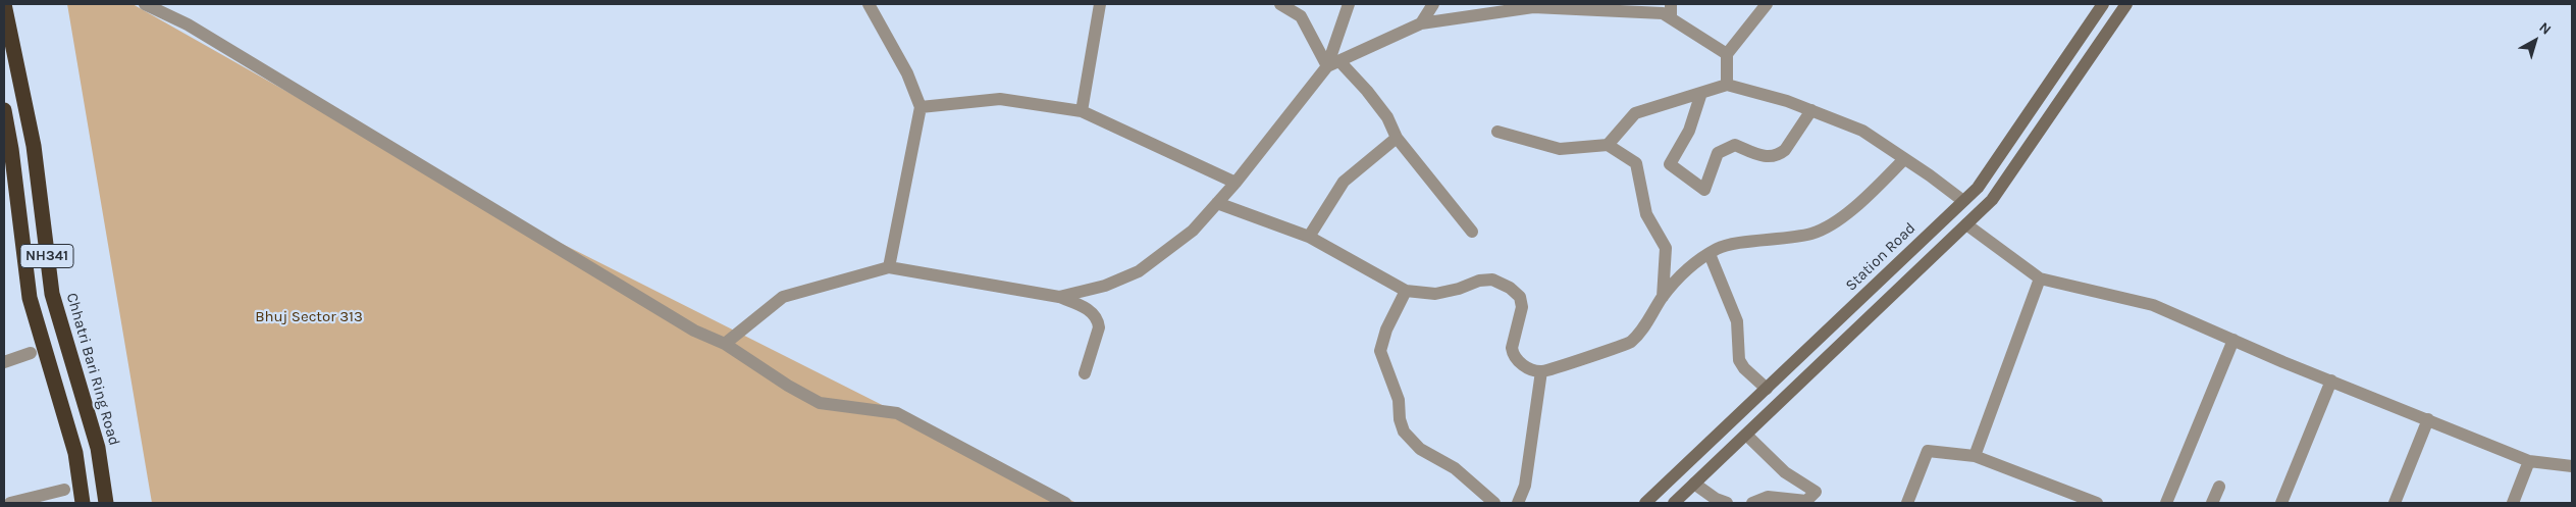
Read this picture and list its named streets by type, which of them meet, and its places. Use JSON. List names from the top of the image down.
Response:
{
  "streets": {
    "highway": ["NH341", "Chhatri Bari Ring Road"],
    "street": ["Station Road"]
  },
  "parks": ["Bhuj Sector 313"],
  "north": "top right"
}
